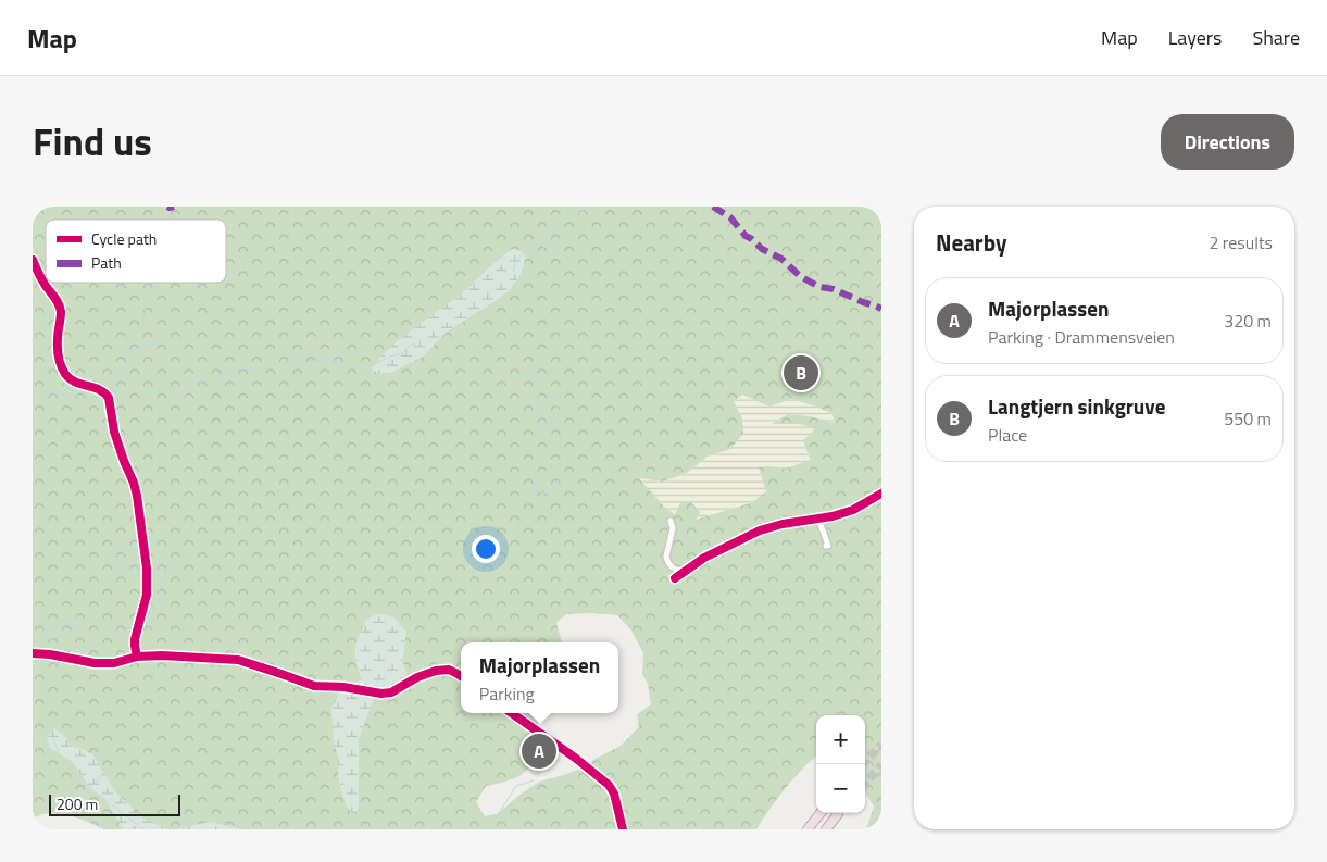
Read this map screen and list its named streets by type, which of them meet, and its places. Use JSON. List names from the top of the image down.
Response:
{
  "legend": ["Cycle path", "Path"],
  "scale_bar": "200 m",
  "page": {
    "header": "Map",
    "nav": ["Map", "Layers", "Share"],
    "title": "Find us",
    "buttons": "Directions",
    "heading": ["Nearby", "2 results"],
    "list": [
      {
        "mark": "A",
        "name": "Majorplassen",
        "note": "Parking · Drammensveien",
        "value": "320 m"
      },
      {
        "mark": "B",
        "name": "Langtjern sinkgruve",
        "note": "Place",
        "value": "550 m"
      }
    ],
    "pins": ["B", "A"],
    "popup": ["Majorplassen", "Parking"],
    "map_buttons": ["+", "−"],
    "scale": "200 m"
  }
}
